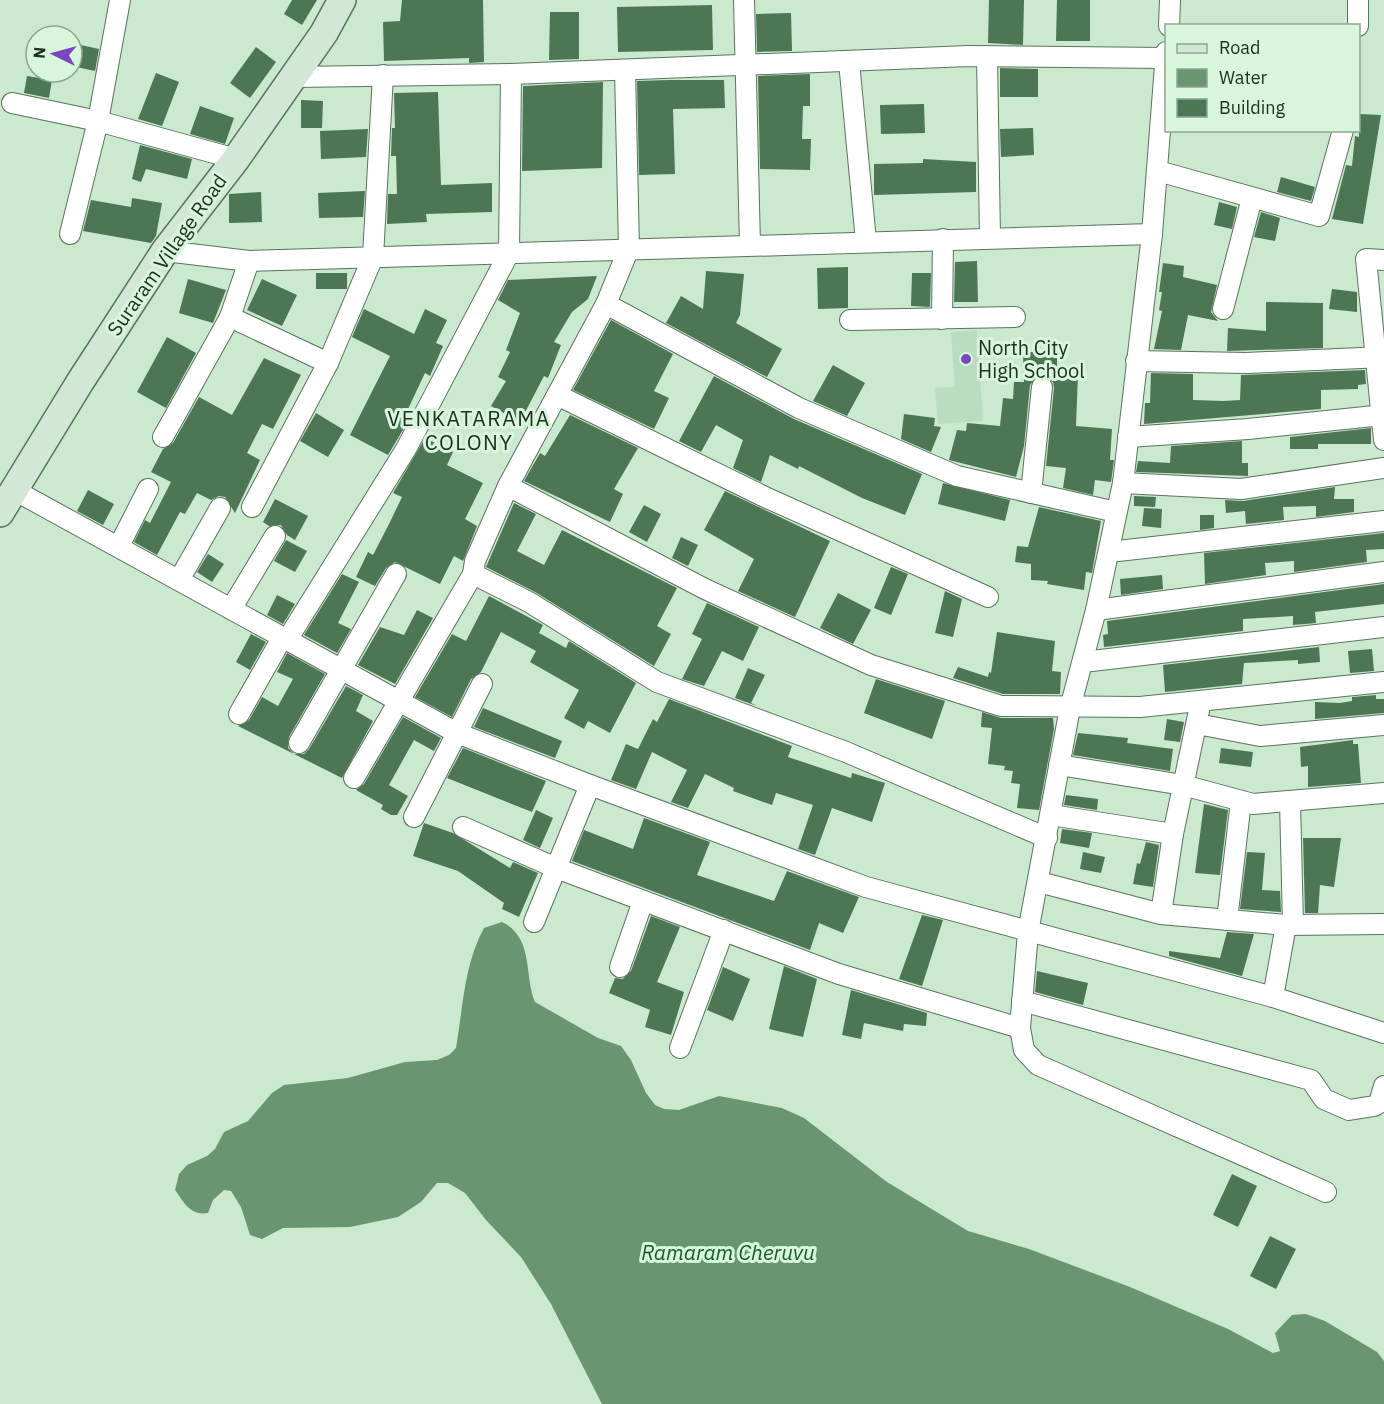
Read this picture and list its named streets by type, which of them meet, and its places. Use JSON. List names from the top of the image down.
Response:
{
  "streets": {
    "main road": ["Suraram Village Road"]
  },
  "districts": ["VENKATARAMA COLONY"],
  "water": ["Ramaram Cheruvu"],
  "places": ["North City High School"],
  "legend": ["Road", "Water", "Building"],
  "north": "left"
}
